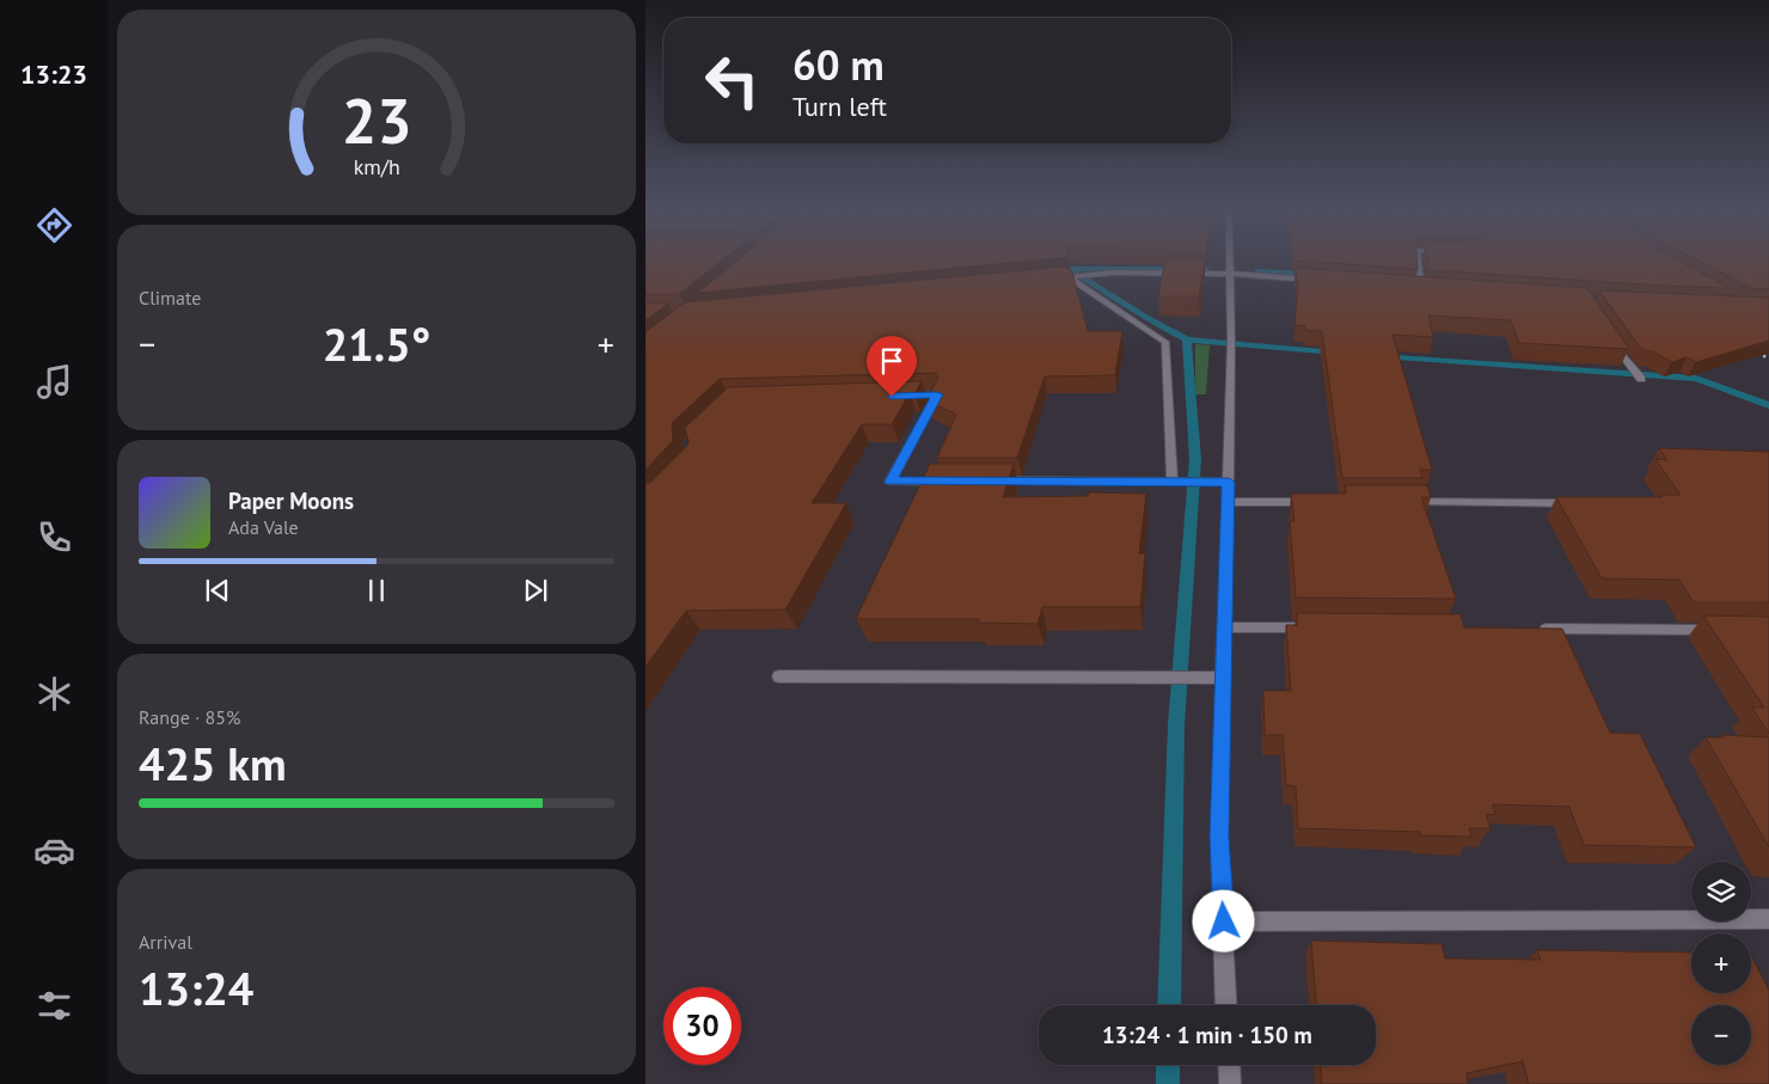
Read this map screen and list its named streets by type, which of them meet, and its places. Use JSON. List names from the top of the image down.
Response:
{
  "page": {
    "tabs": "13:23",
    "turn": ["60 m", "Turn left"],
    "tile": [
      "Climate",
      ["Range · 85%", "425 km"],
      ["Arrival", "13:24"]
    ],
    "heat": ["−", "21.5°", "+"],
    "song": ["Paper Moons", "Ada Vale"],
    "map_buttons": ["+", "−"],
    "limit": "30",
    "trip": "13:24 · 1 min · 150 m",
    "gauge": ["23", "km/h"]
  }
}
